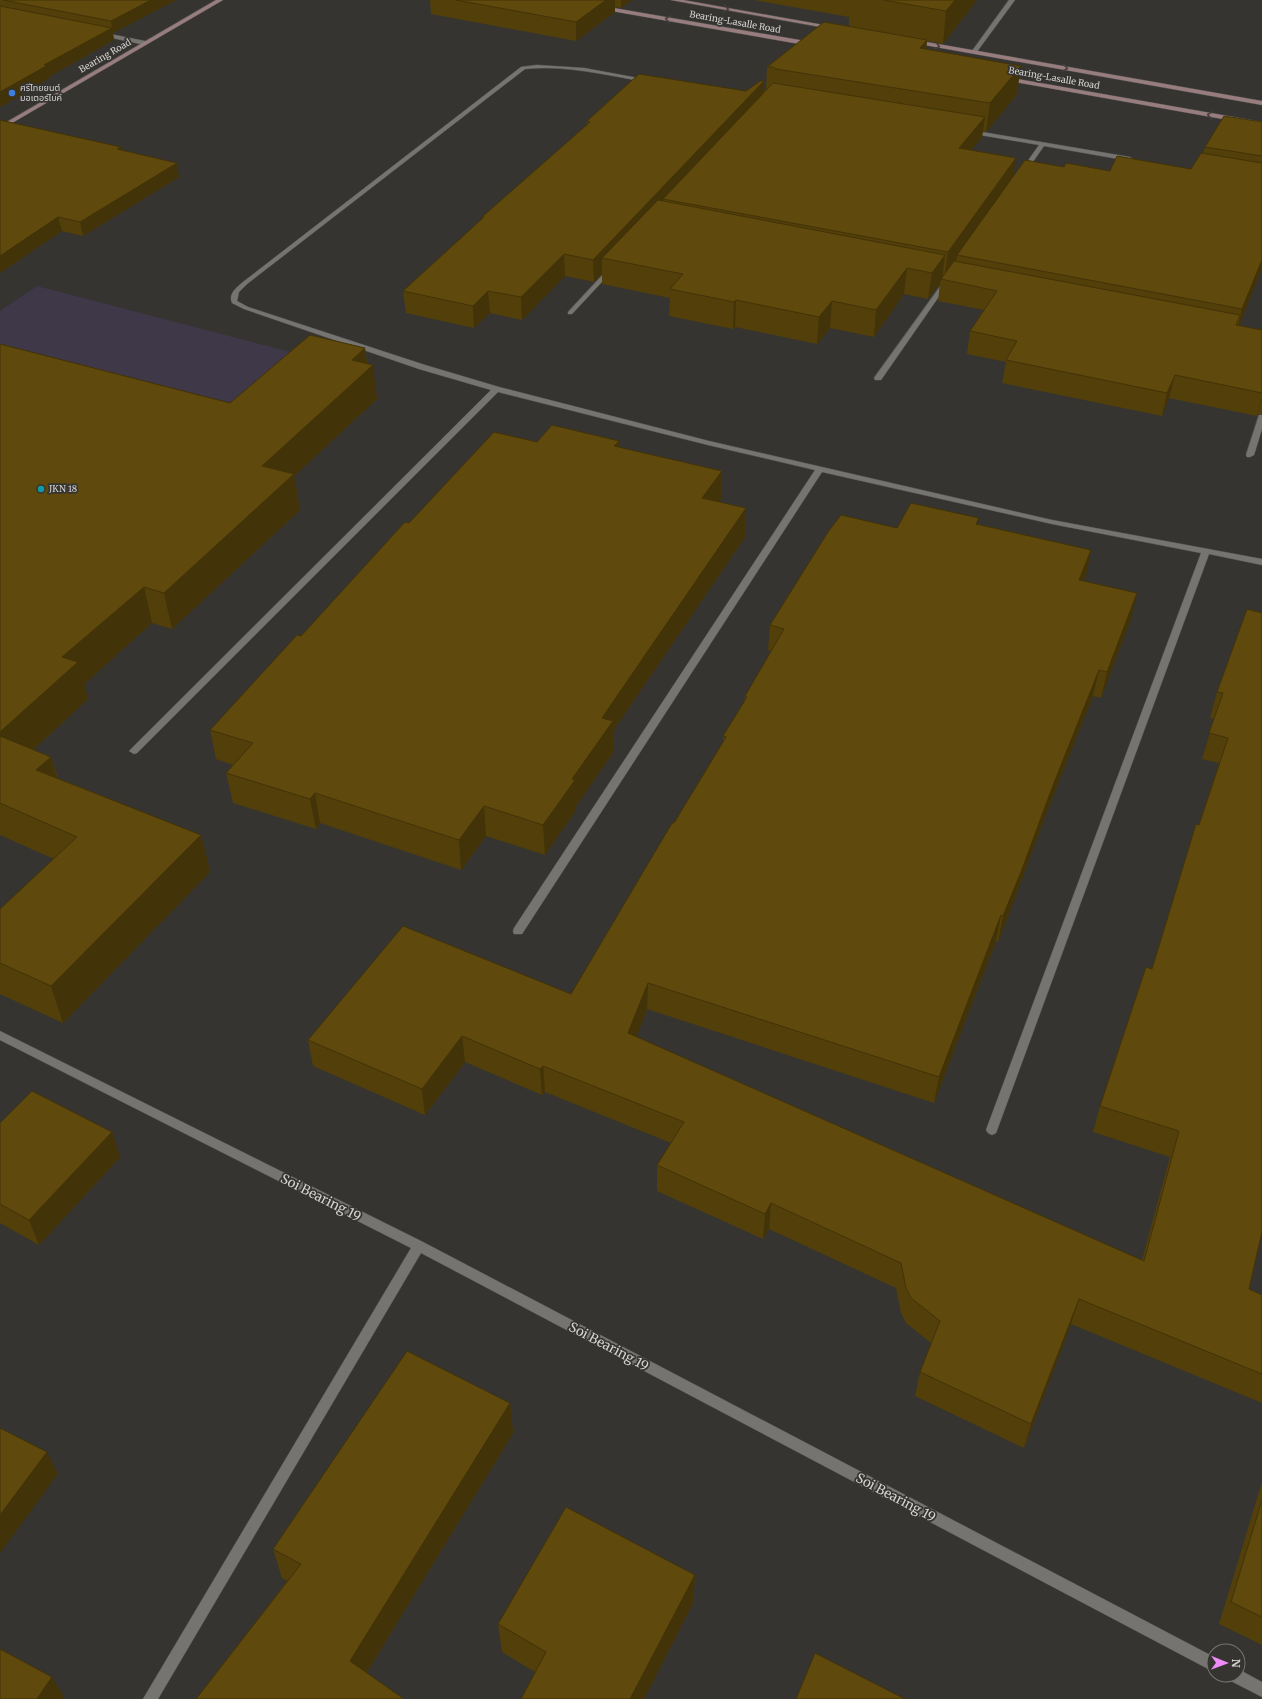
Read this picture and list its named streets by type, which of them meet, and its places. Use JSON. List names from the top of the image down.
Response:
{
  "streets": {
    "street": ["Bearing-Lasalle Road", "Bearing Road", "Soi Bearing 19"]
  },
  "places": ["ศรีไทยยนต์ มอเตอร์ไบค์", "JKN 18"],
  "north": "right"
}
